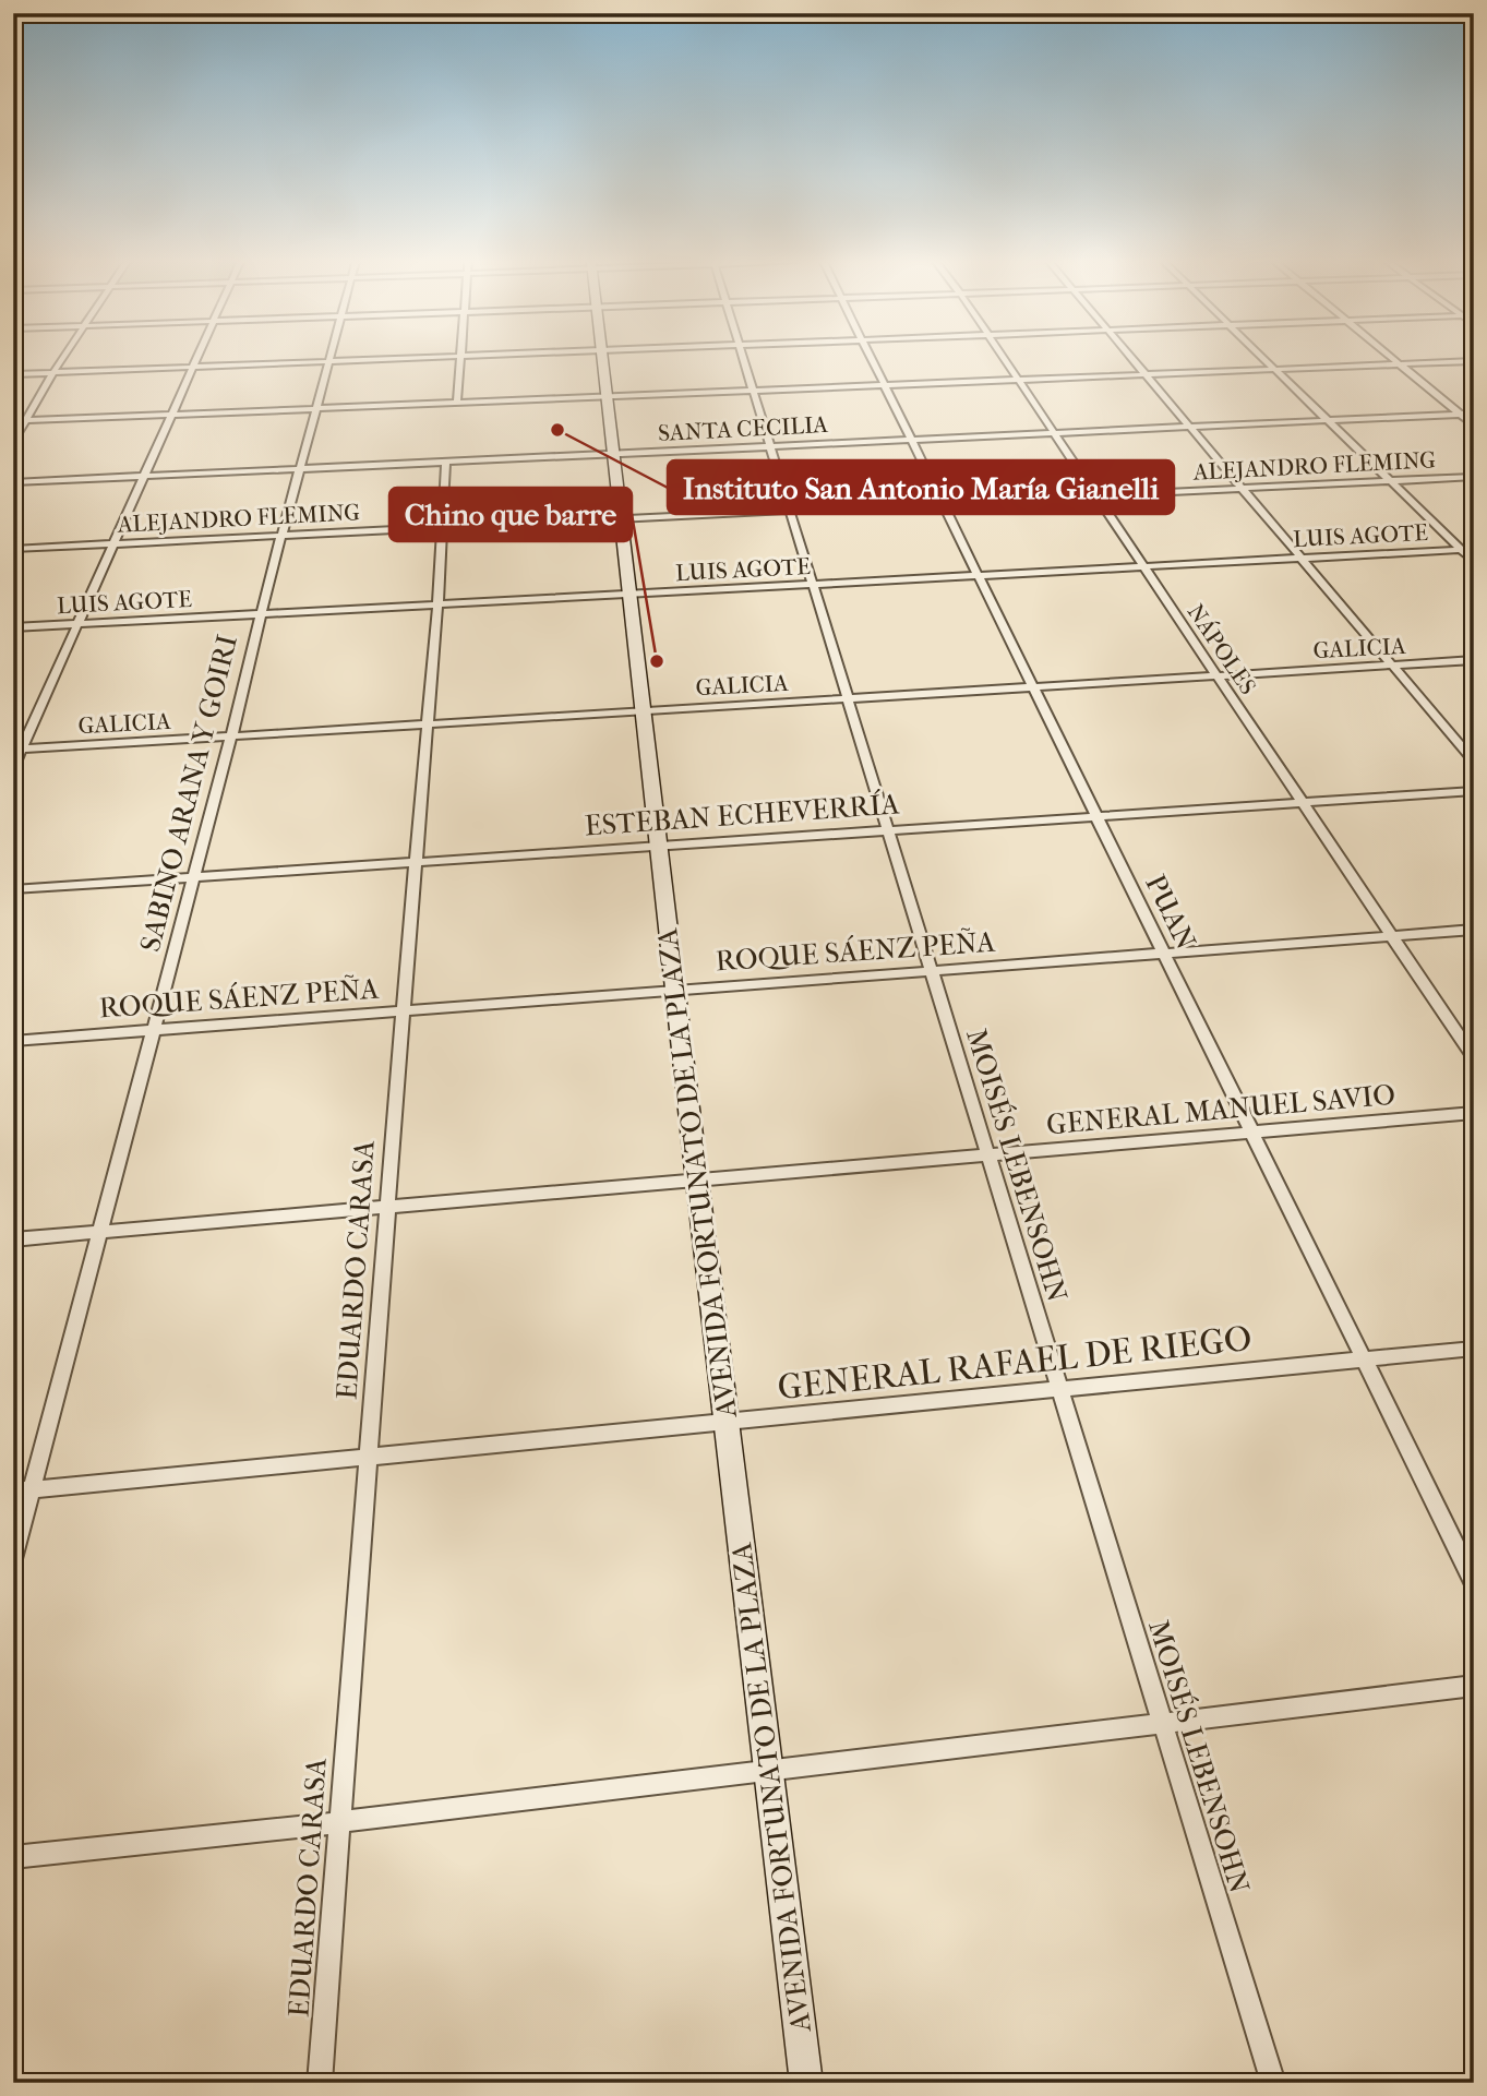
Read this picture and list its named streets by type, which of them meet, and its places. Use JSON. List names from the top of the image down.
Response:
{
  "streets": {
    "main road": ["AVENIDA FORTUNATO DE LA PLAZA"],
    "street": [
      "SANTA CECILIA",
      "ALEJANDRO FLEMING",
      "LUIS AGOTE",
      "GALICIA",
      "NÁPOLES",
      "SABINO ARANA Y GOIRI",
      "ESTEBAN ECHEVERRÍA",
      "PUAN",
      "ROQUE SÁENZ PEÑA",
      "GENERAL MANUEL SAVIO",
      "MOISÉS LEBENSOHN",
      "EDUARDO CARASA",
      "GENERAL RAFAEL DE RIEGO"
    ]
  },
  "crossings": [
    ["SANTA CECILIA", "NÁPOLES"],
    ["SANTA CECILIA", "SABINO ARANA Y GOIRI"],
    ["SANTA CECILIA", "PUAN"],
    ["SANTA CECILIA", "MOISÉS LEBENSOHN"],
    ["SANTA CECILIA", "AVENIDA FORTUNATO DE LA PLAZA"],
    ["SANTA CECILIA", "EDUARDO CARASA"],
    ["ALEJANDRO FLEMING", "NÁPOLES"],
    ["ALEJANDRO FLEMING", "SABINO ARANA Y GOIRI"],
    ["ALEJANDRO FLEMING", "PUAN"],
    ["ALEJANDRO FLEMING", "MOISÉS LEBENSOHN"],
    ["ALEJANDRO FLEMING", "AVENIDA FORTUNATO DE LA PLAZA"],
    ["ALEJANDRO FLEMING", "EDUARDO CARASA"],
    ["LUIS AGOTE", "NÁPOLES"],
    ["LUIS AGOTE", "SABINO ARANA Y GOIRI"],
    ["LUIS AGOTE", "PUAN"],
    ["LUIS AGOTE", "MOISÉS LEBENSOHN"],
    ["LUIS AGOTE", "AVENIDA FORTUNATO DE LA PLAZA"],
    ["LUIS AGOTE", "EDUARDO CARASA"],
    ["GALICIA", "NÁPOLES"],
    ["GALICIA", "SABINO ARANA Y GOIRI"],
    ["GALICIA", "PUAN"],
    ["GALICIA", "MOISÉS LEBENSOHN"],
    ["GALICIA", "AVENIDA FORTUNATO DE LA PLAZA"],
    ["GALICIA", "EDUARDO CARASA"],
    ["NÁPOLES", "ESTEBAN ECHEVERRÍA"],
    ["NÁPOLES", "ROQUE SÁENZ PEÑA"],
    ["SABINO ARANA Y GOIRI", "ESTEBAN ECHEVERRÍA"],
    ["SABINO ARANA Y GOIRI", "ROQUE SÁENZ PEÑA"],
    ["SABINO ARANA Y GOIRI", "GENERAL MANUEL SAVIO"],
    ["SABINO ARANA Y GOIRI", "GENERAL RAFAEL DE RIEGO"],
    ["ESTEBAN ECHEVERRÍA", "PUAN"],
    ["ESTEBAN ECHEVERRÍA", "MOISÉS LEBENSOHN"],
    ["ESTEBAN ECHEVERRÍA", "AVENIDA FORTUNATO DE LA PLAZA"],
    ["ESTEBAN ECHEVERRÍA", "EDUARDO CARASA"],
    ["PUAN", "ROQUE SÁENZ PEÑA"],
    ["PUAN", "GENERAL MANUEL SAVIO"],
    ["PUAN", "GENERAL RAFAEL DE RIEGO"],
    ["ROQUE SÁENZ PEÑA", "MOISÉS LEBENSOHN"],
    ["ROQUE SÁENZ PEÑA", "AVENIDA FORTUNATO DE LA PLAZA"],
    ["ROQUE SÁENZ PEÑA", "EDUARDO CARASA"],
    ["GENERAL MANUEL SAVIO", "MOISÉS LEBENSOHN"],
    ["GENERAL MANUEL SAVIO", "AVENIDA FORTUNATO DE LA PLAZA"],
    ["GENERAL MANUEL SAVIO", "EDUARDO CARASA"],
    ["MOISÉS LEBENSOHN", "GENERAL RAFAEL DE RIEGO"],
    ["AVENIDA FORTUNATO DE LA PLAZA", "GENERAL RAFAEL DE RIEGO"],
    ["EDUARDO CARASA", "GENERAL RAFAEL DE RIEGO"]
  ],
  "places": ["Instituto San Antonio María Gianelli", "Chino que barre"]
}
